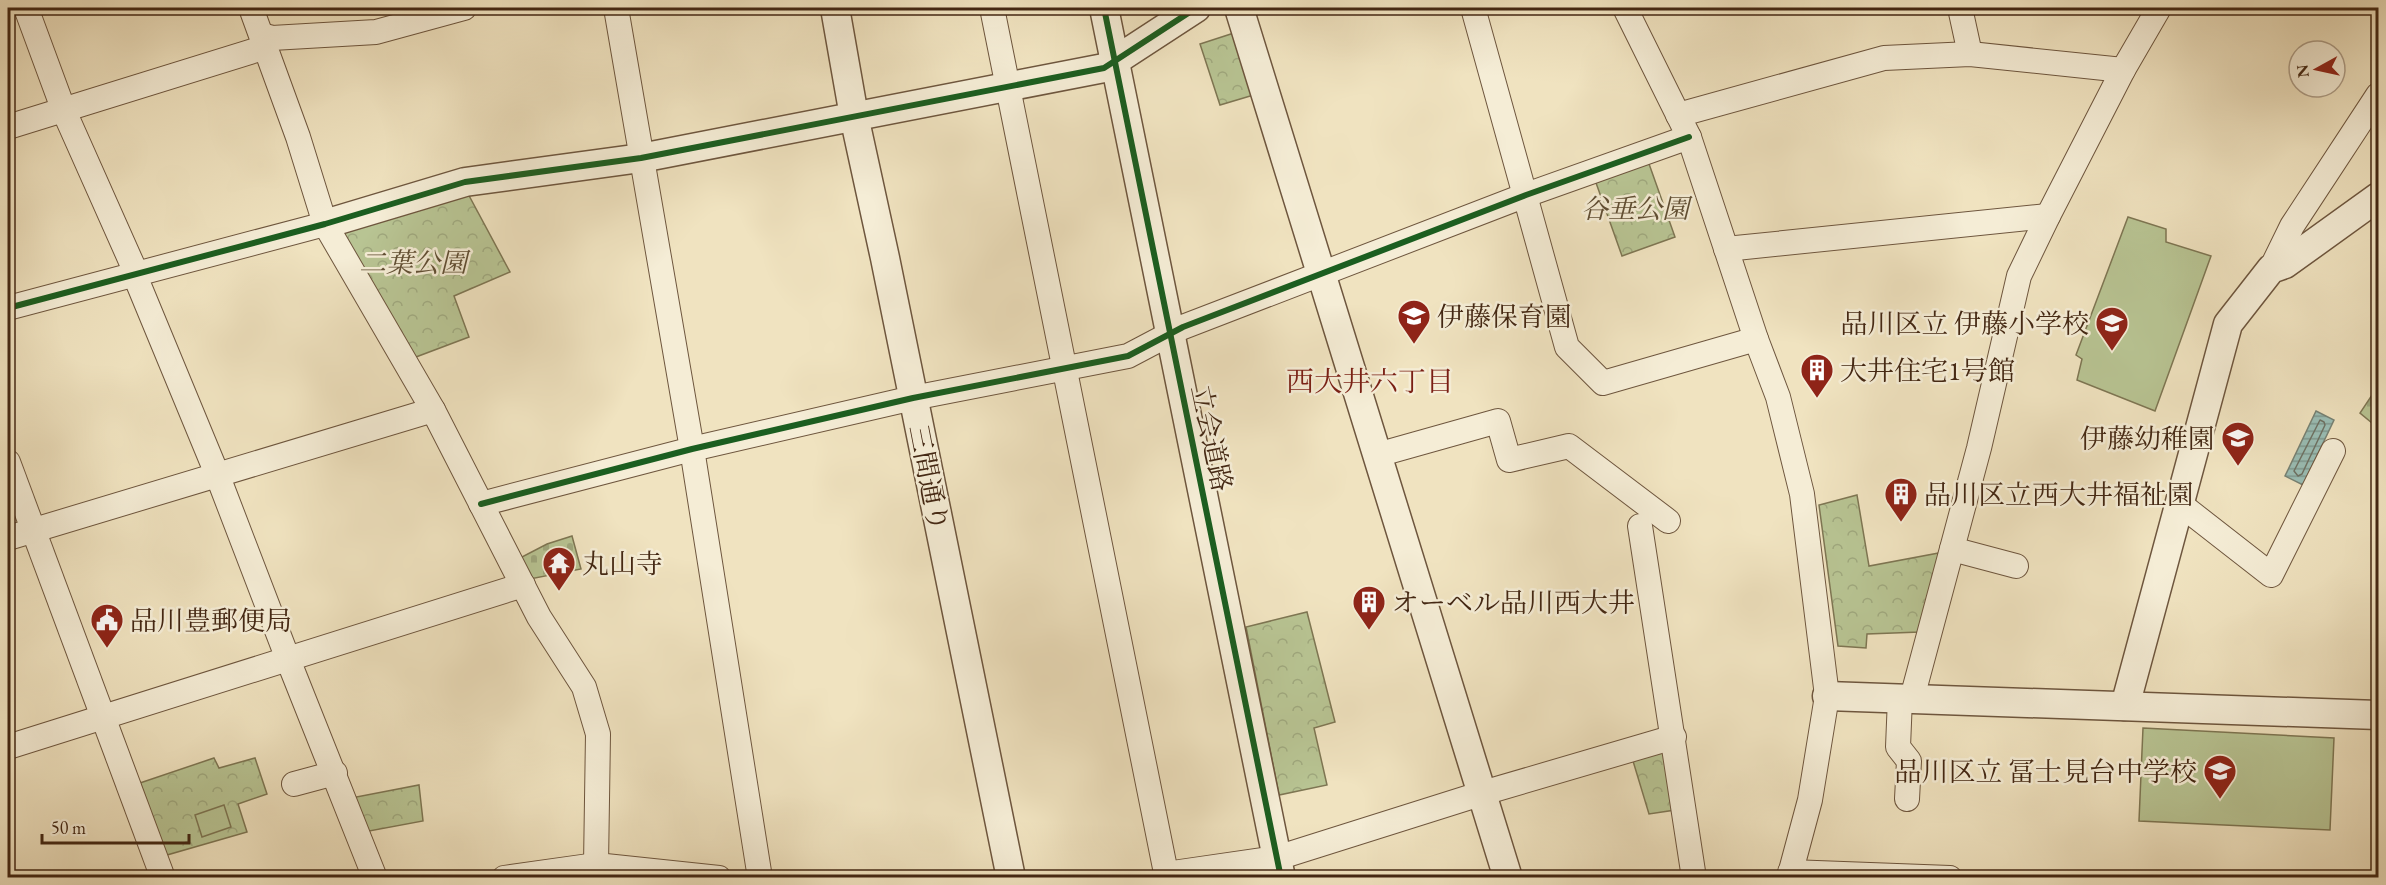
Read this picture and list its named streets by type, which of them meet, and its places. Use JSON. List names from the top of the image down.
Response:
{
  "streets": {
    "street": ["立会道路", "三間通り"]
  },
  "districts": ["西大井六丁目"],
  "parks": ["谷垂公園", "二葉公園"],
  "places": {
    "school or university": [
      "伊藤保育園",
      "品川区立 伊藤小学校",
      "伊藤幼稚園",
      "品川区立 冨士見台中学校"
    ],
    "building": ["大井住宅1号館", "品川区立西大井福祉園", "オーベル品川西大井"],
    "temple": ["丸山寺"],
    "public building": ["品川豊郵便局"]
  },
  "scale_bar": "50 m",
  "north": "left"
}
